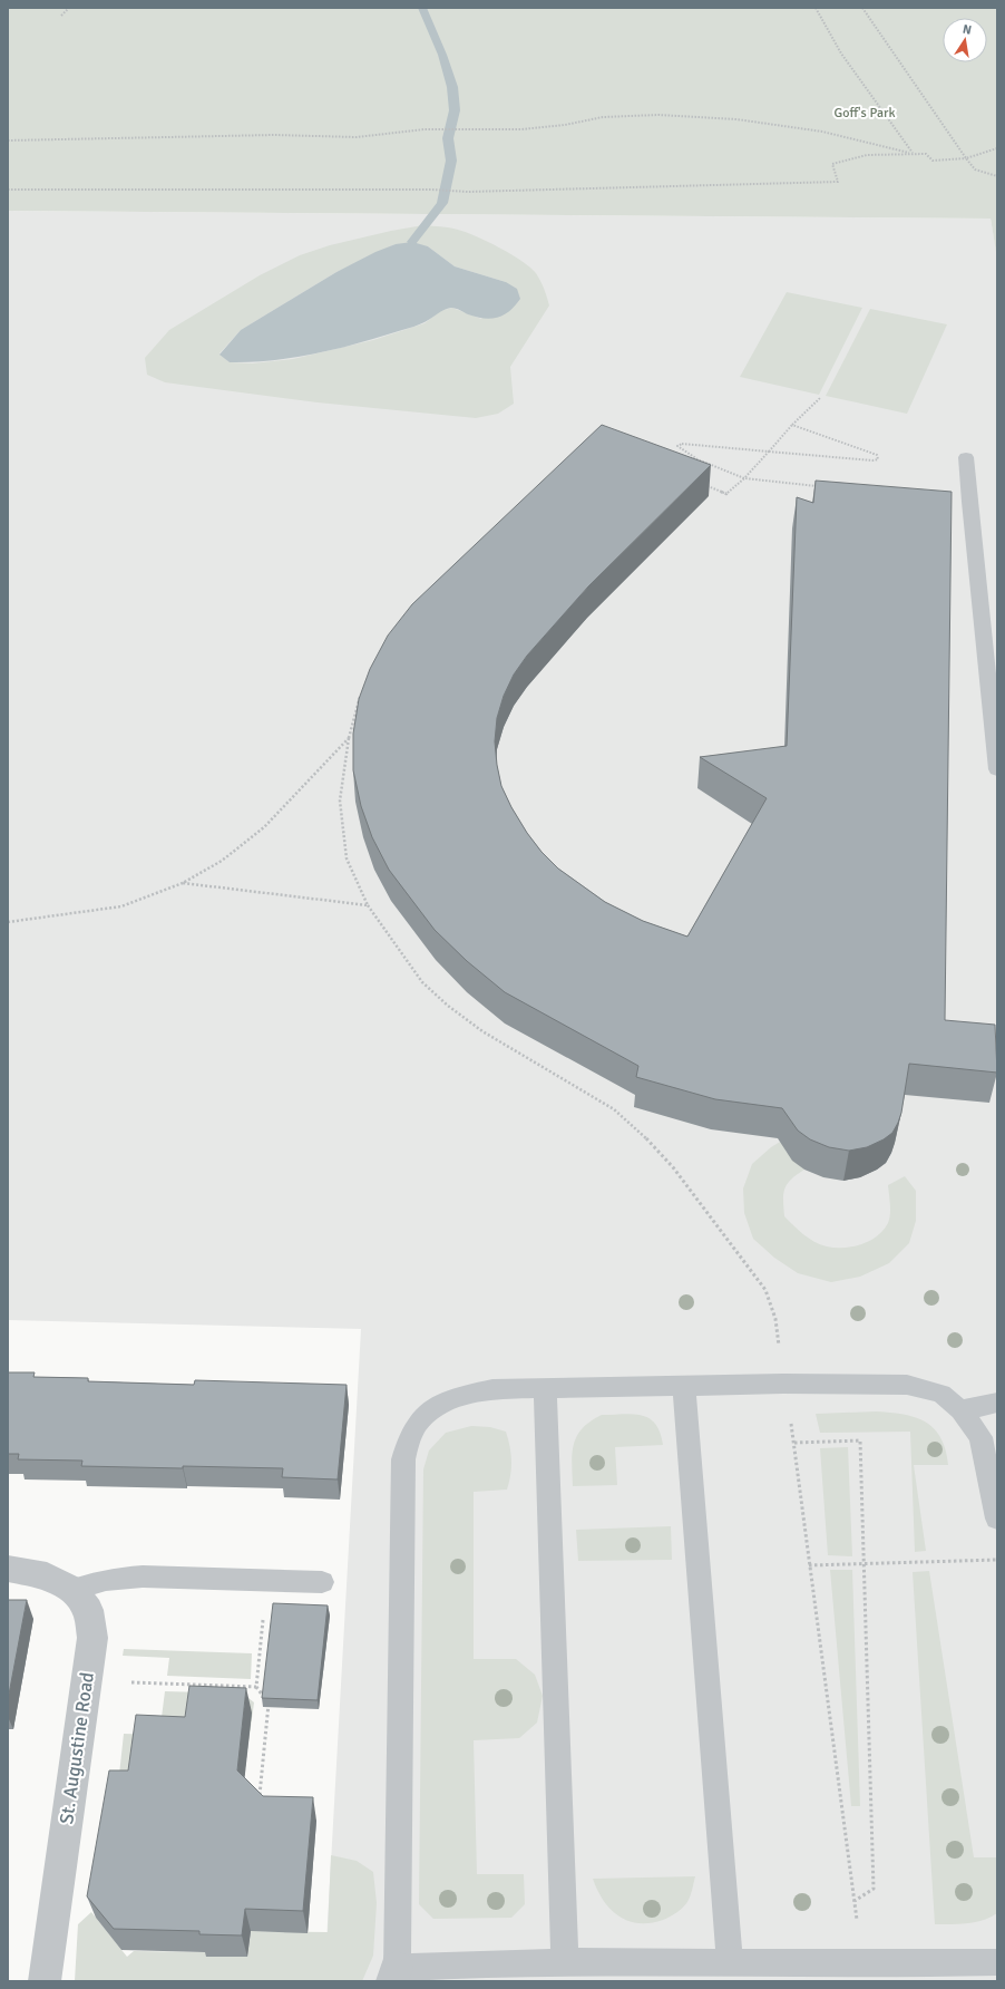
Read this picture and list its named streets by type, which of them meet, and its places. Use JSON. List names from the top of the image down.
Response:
{
  "streets": {
    "street": ["St. Augustine Road"]
  },
  "parks": ["Goff's Park"],
  "north": "top"
}
